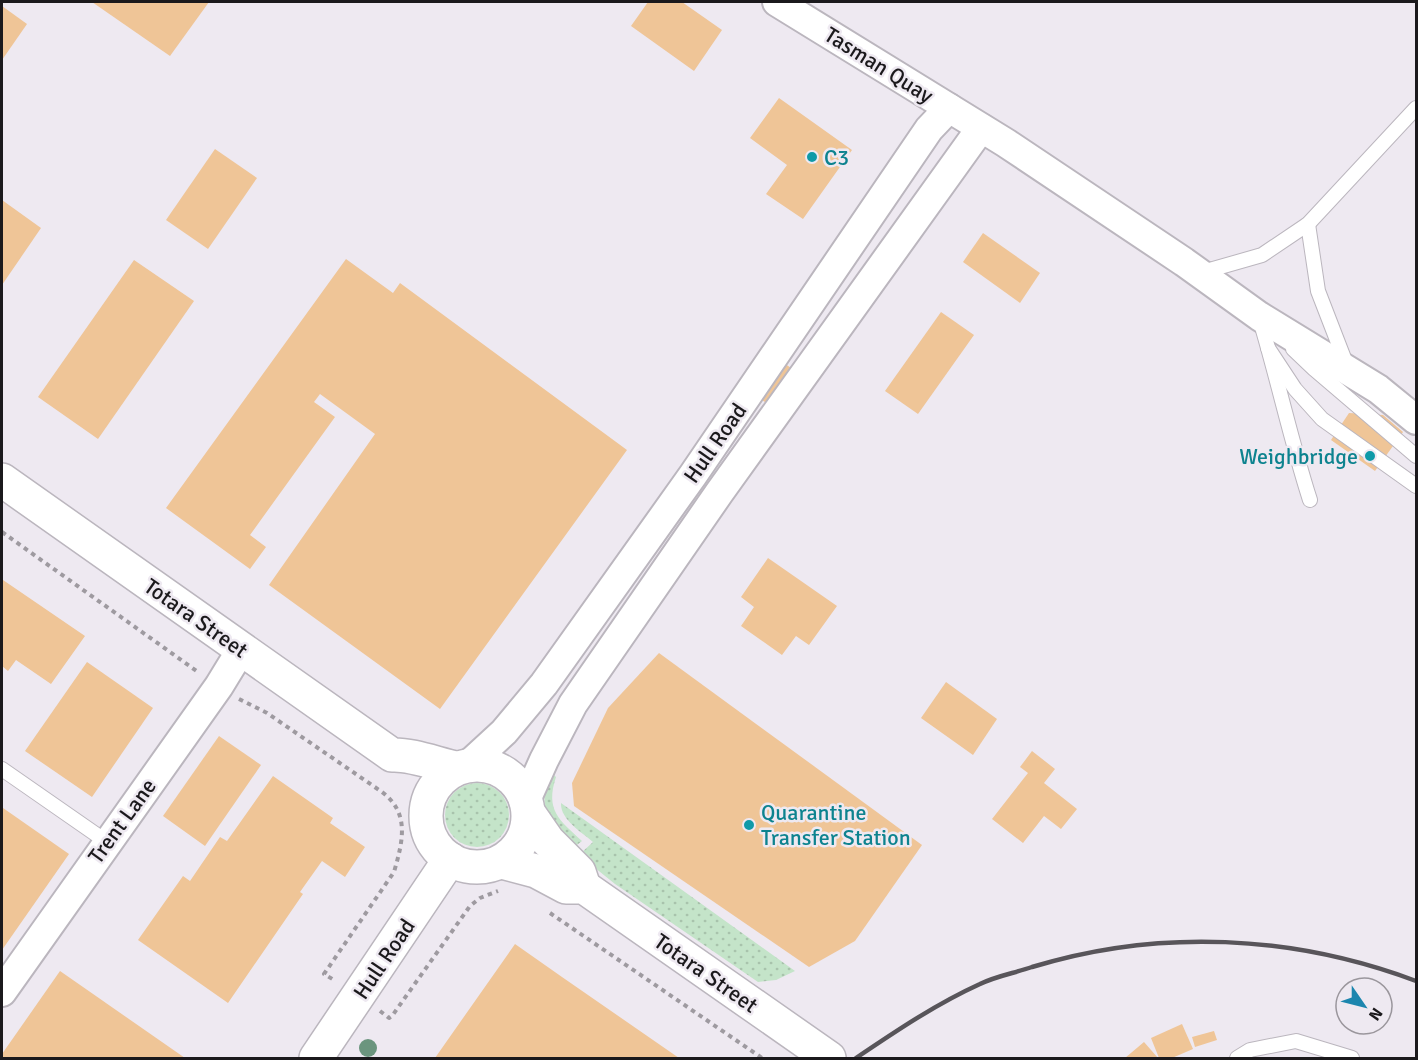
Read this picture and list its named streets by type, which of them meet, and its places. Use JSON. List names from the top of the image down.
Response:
{
  "streets": {
    "main road": ["Hull Road", "Totara Street"],
    "street": ["Tasman Quay", "Trent Lane"]
  },
  "crossings": [
    ["Tasman Quay", "Hull Road"],
    ["Hull Road", "Totara Street"],
    ["Totara Street", "Trent Lane"]
  ],
  "places": ["C3", "Weighbridge", "Quarantine Transfer Station"],
  "north": "bottom right"
}
